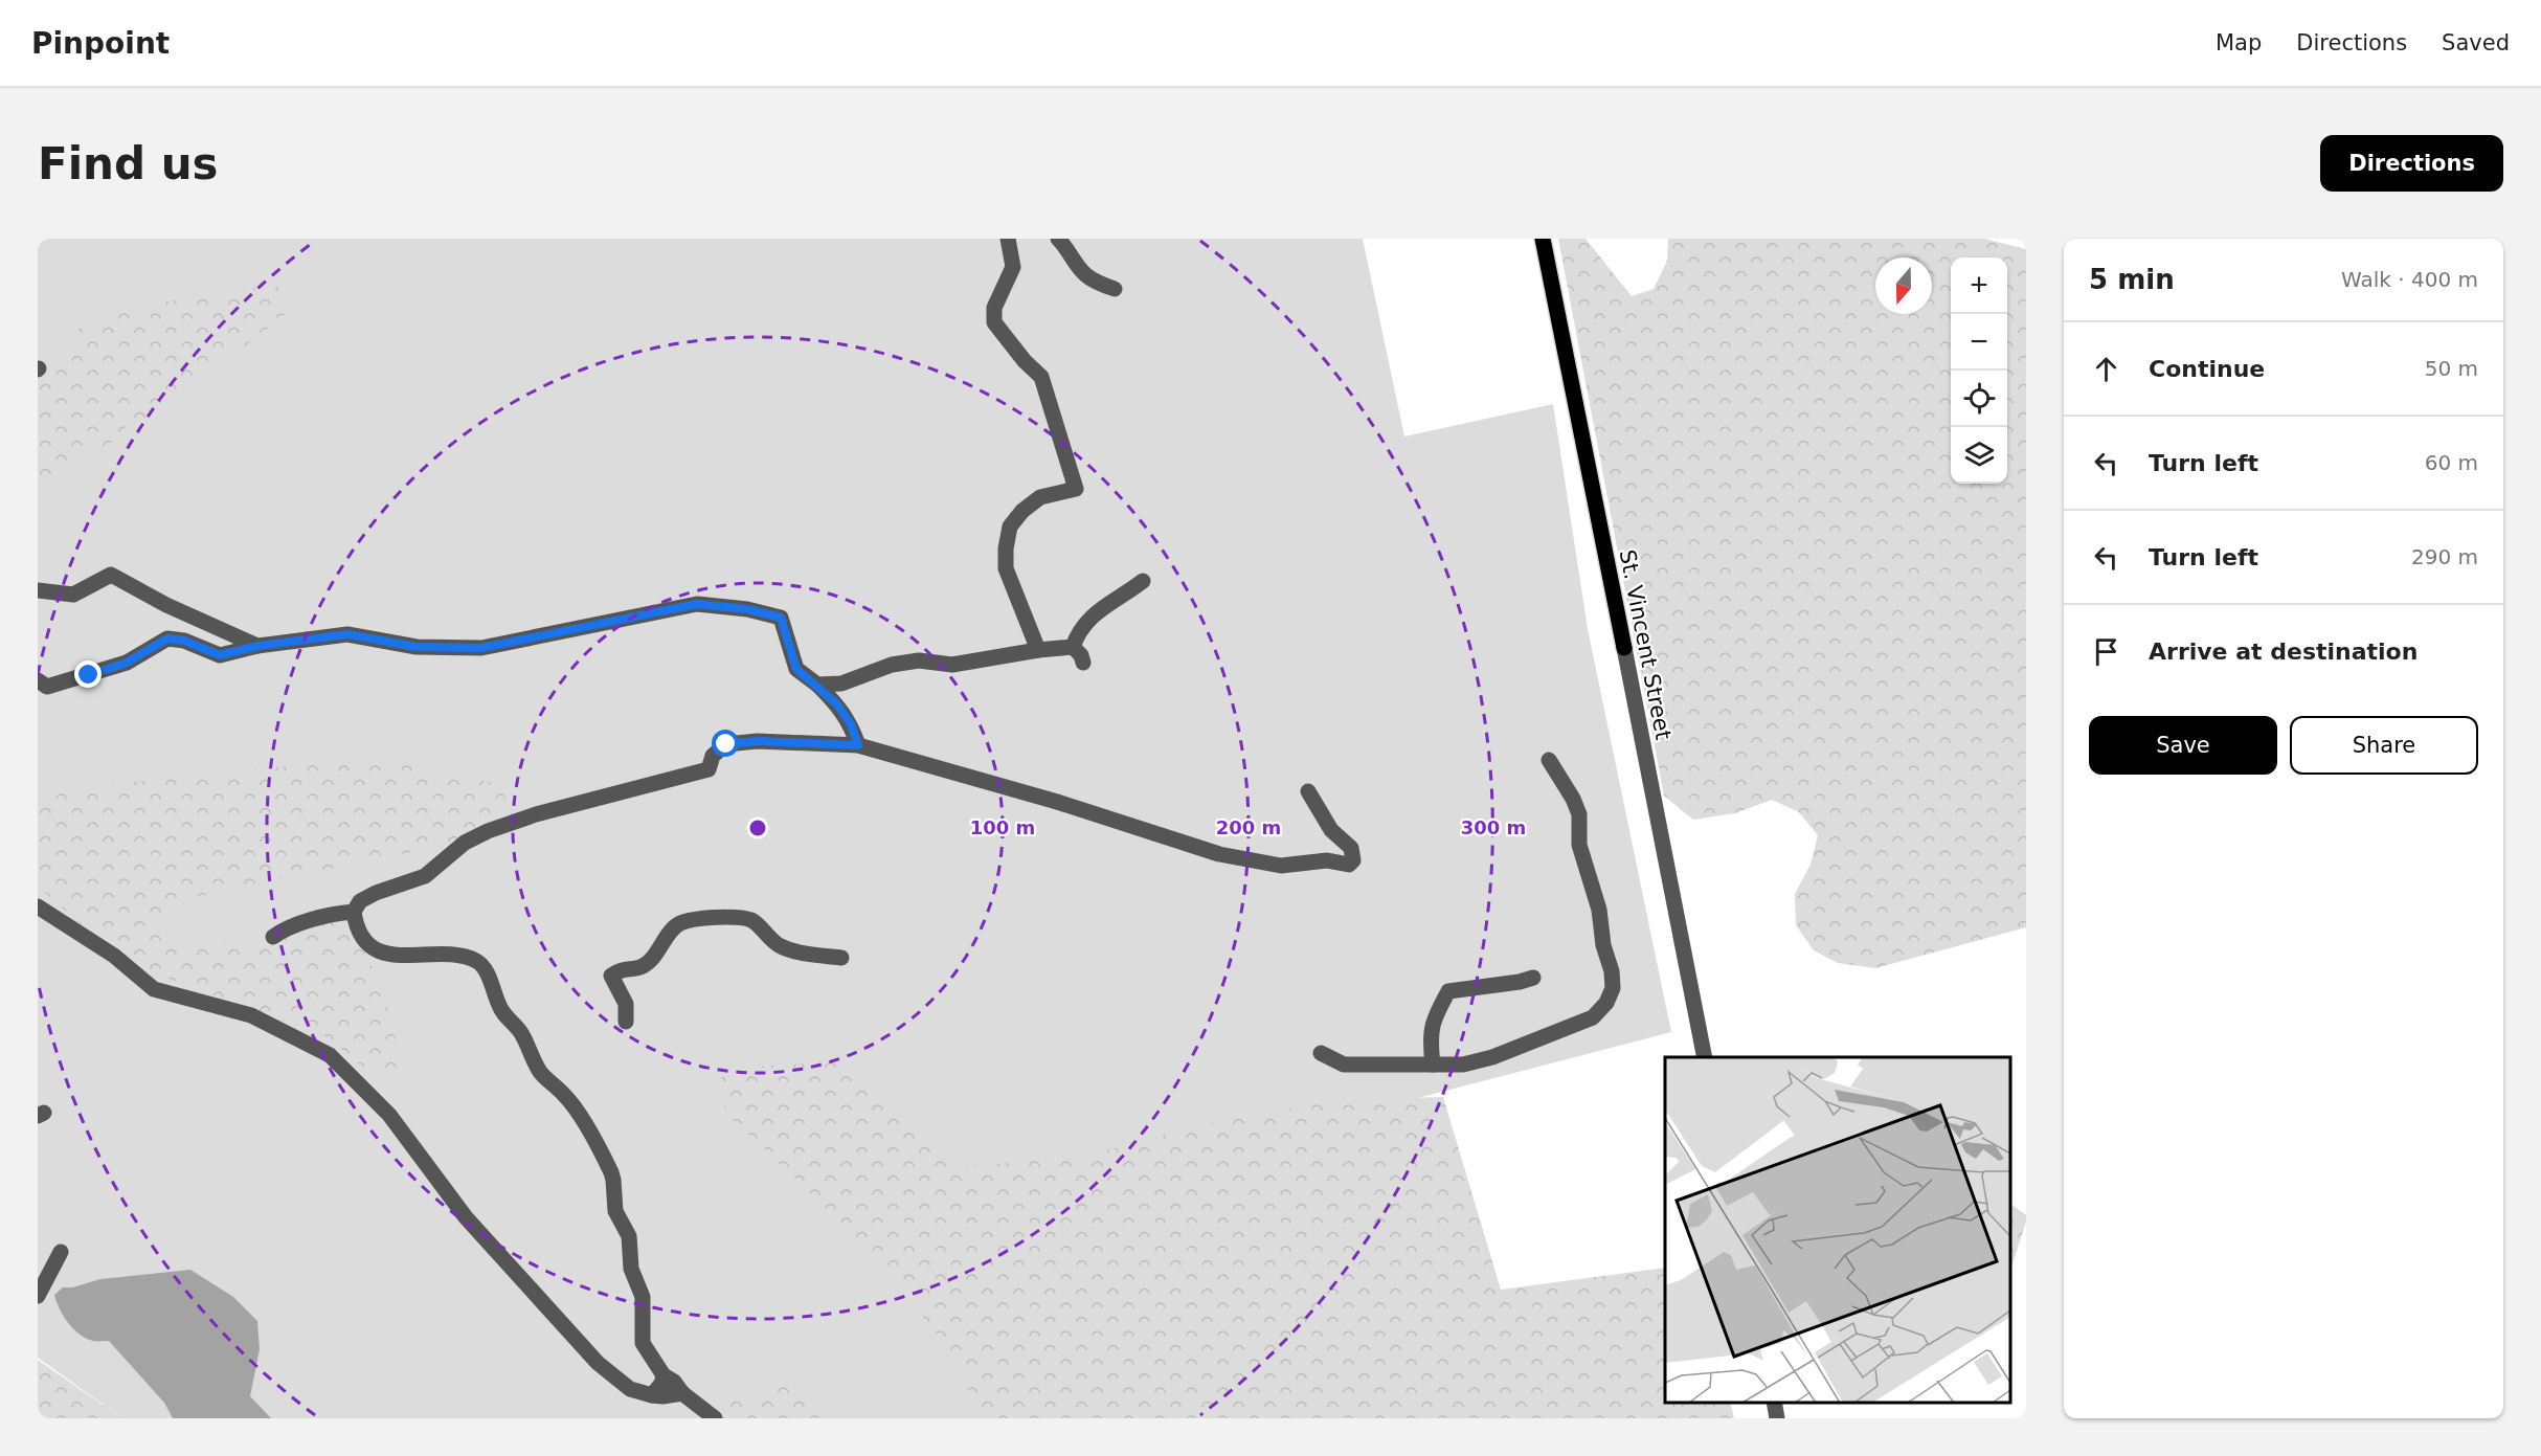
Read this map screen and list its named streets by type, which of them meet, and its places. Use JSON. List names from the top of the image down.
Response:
{
  "streets": {
    "main road": ["St. Vincent Street"]
  },
  "north": "bottom",
  "page": {
    "header": "Pinpoint",
    "nav": ["Map", "Directions", "Saved"],
    "buttons": [
      "Directions",
      ["Save", "Share"]
    ],
    "title": "Find us",
    "heading": ["5 min", "Walk · 400 m"],
    "map_buttons": ["+", "−"],
    "list": [
      ["Continue", "50 m"],
      ["Turn left", "60 m"],
      ["Turn left", "290 m"],
      "Arrive at destination"
    ]
  },
  "rings": ["100 m", "200 m", "300 m"]
}
